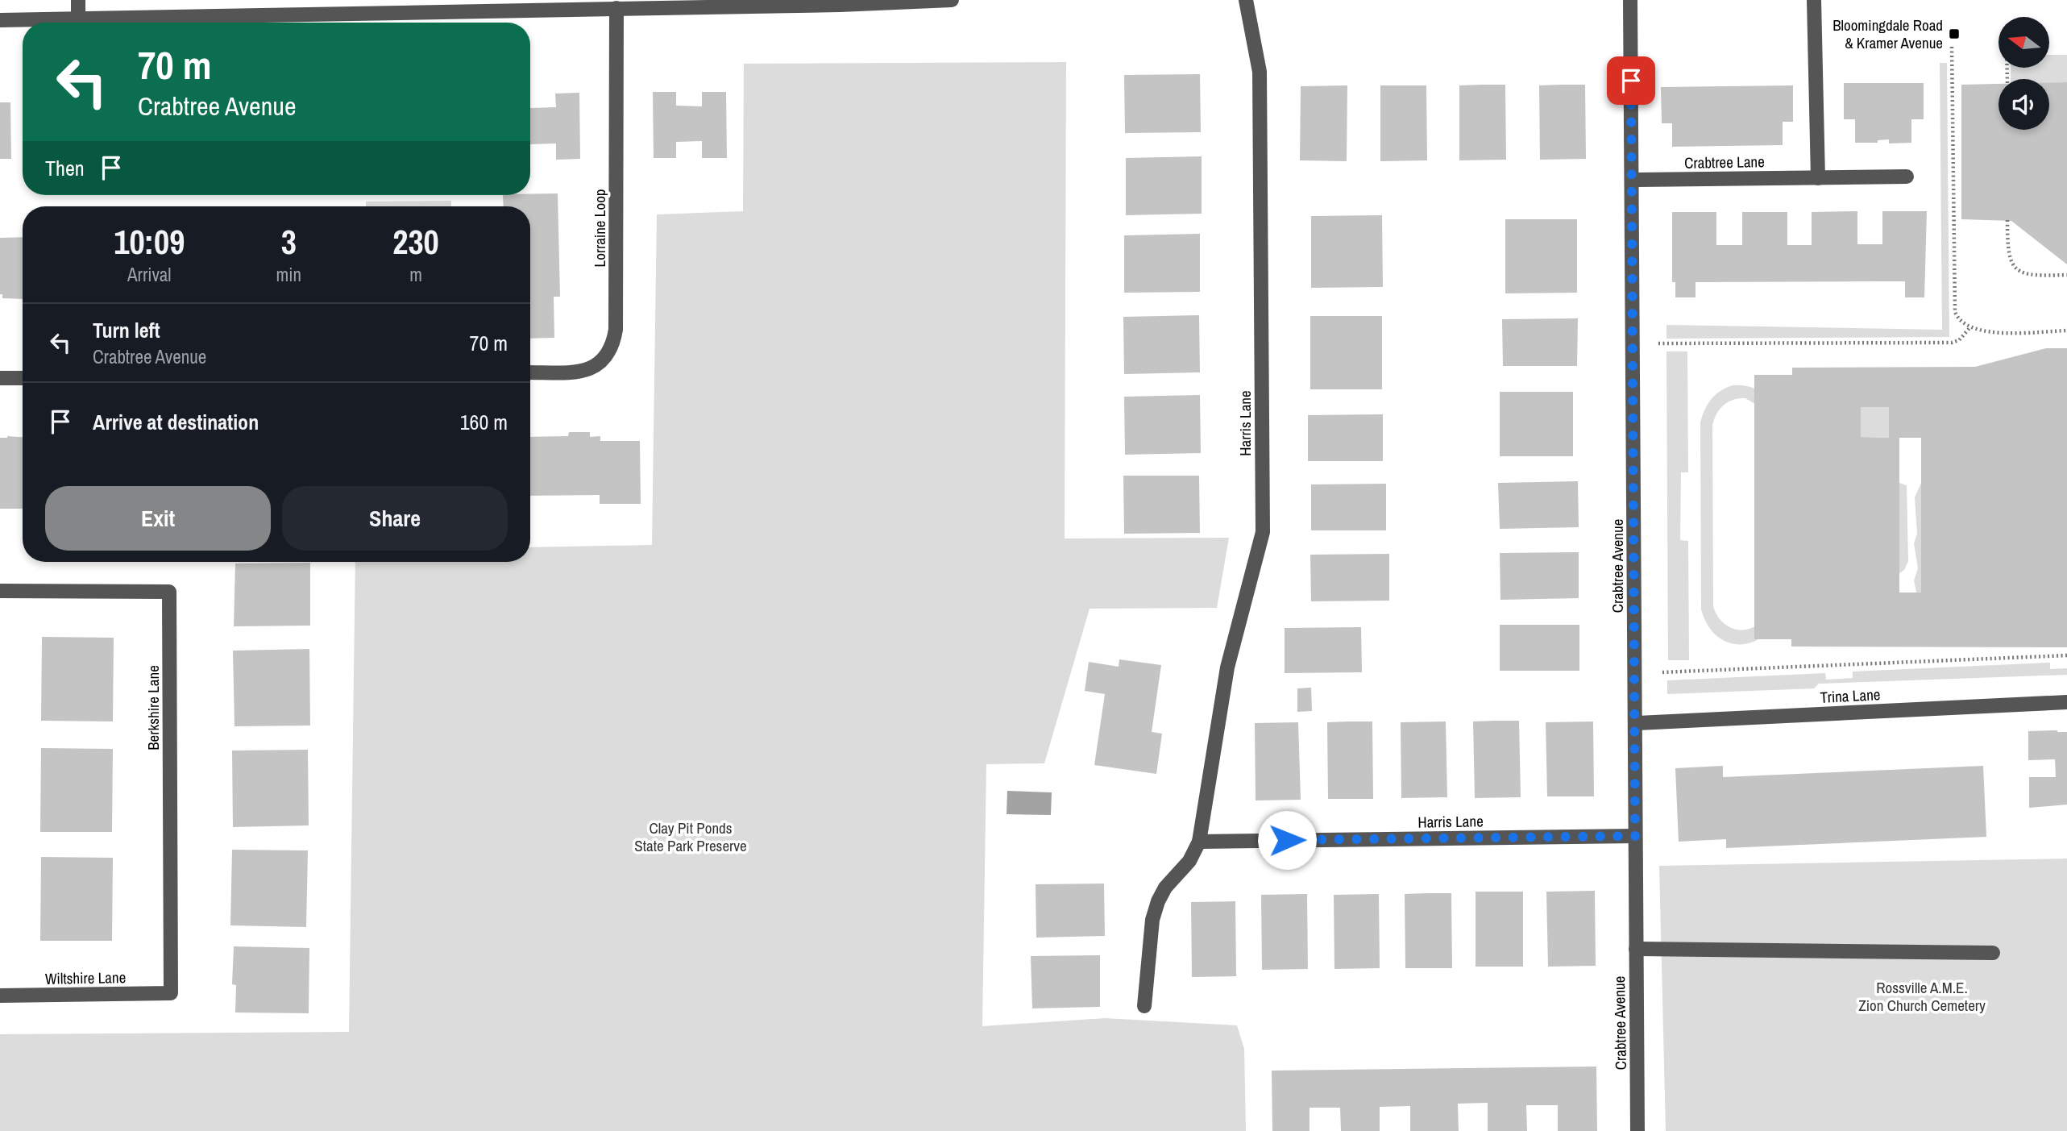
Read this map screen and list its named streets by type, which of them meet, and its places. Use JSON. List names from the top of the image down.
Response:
{
  "streets": {
    "street": [
      "Crabtree Lane",
      "Lorraine Loop",
      "Harris Lane",
      "Crabtree Avenue",
      "Trina Lane",
      "Berkshire Lane",
      "Wiltshire Lane"
    ]
  },
  "crossings": [
    ["Crabtree Lane", "Crabtree Avenue"],
    ["Harris Lane", "Crabtree Avenue"],
    ["Crabtree Avenue", "Trina Lane"],
    ["Berkshire Lane", "Wiltshire Lane"]
  ],
  "parks": ["Clay Pit Ponds State Park Preserve", "Rossville A.M.E. Zion Church Cemetery"],
  "places": {
    "transit": ["Bloomingdale Road & Kramer Avenue"]
  },
  "north": "left",
  "page": {
    "turn": ["70 m", "Crabtree Avenue"],
    "then": "Then",
    "eta": [
      "10:09",
      "Arrival",
      "3",
      "min",
      "230",
      "m"
    ],
    "list": [
      {
        "name": "Turn left",
        "note": "Crabtree Avenue",
        "value": "70 m"
      },
      {
        "name": "Arrive at destination",
        "value": "160 m"
      }
    ],
    "buttons": ["Exit", "Share"]
  }
}
